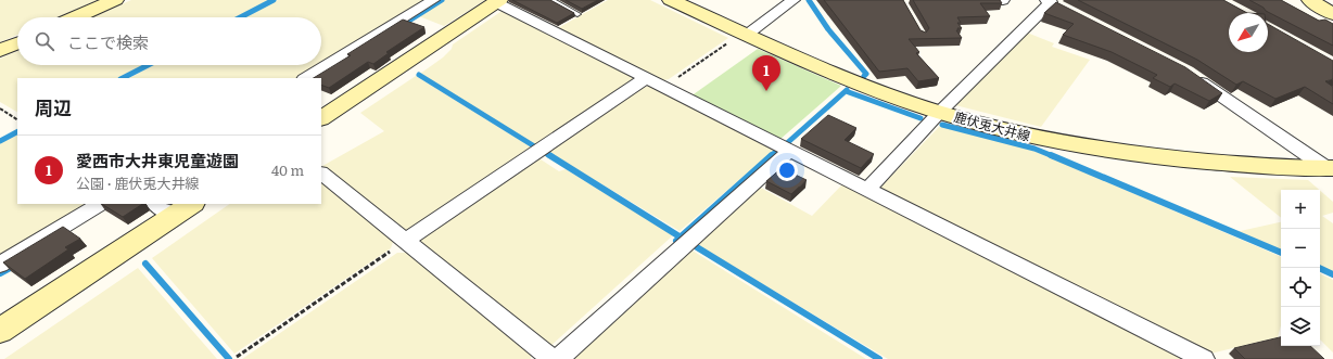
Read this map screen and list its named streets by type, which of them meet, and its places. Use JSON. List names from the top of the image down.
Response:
{
  "streets": {
    "main road": ["鹿伏兎大井線"]
  },
  "north": "bottom left",
  "page": {
    "search": "ここで検索",
    "pins": "1",
    "heading": "周辺",
    "list": [
      {
        "mark": "1",
        "name": "愛西市大井東児童遊園",
        "note": "公園 · 鹿伏兎大井線",
        "value": "40 m"
      }
    ],
    "map_buttons": ["+", "−"]
  }
}
